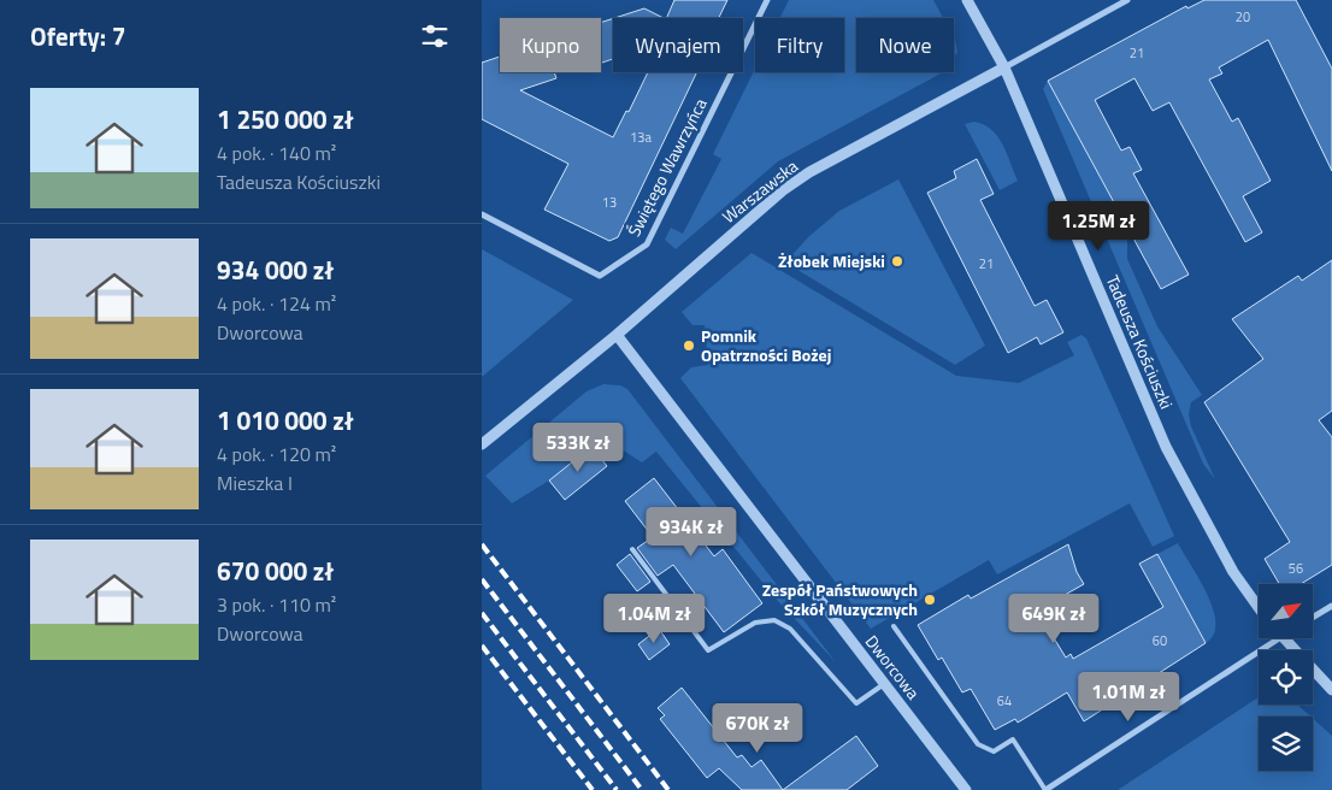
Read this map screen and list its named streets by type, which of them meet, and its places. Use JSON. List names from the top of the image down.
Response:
{
  "streets": {
    "street": [
      "Świętego Wawrzyńca",
      "Warszawska",
      "Tadeusza Kościuszki",
      "Dworcowa"
    ]
  },
  "crossings": [
    ["Warszawska", "Tadeusza Kościuszki"],
    ["Warszawska", "Dworcowa"]
  ],
  "places": ["Żłobek Miejski", "Pomnik Opatrzności Bożej", "Zespół Państwowych Szkół Muzycznych"],
  "house_numbers": [
    "20",
    "21",
    "13a",
    "13",
    "21",
    "56",
    "60",
    "64"
  ],
  "north": "top right",
  "page": {
    "heading": "Oferty: 7",
    "chip": [
      "Kupno",
      "Wynajem",
      "Filtry",
      "Nowe"
    ],
    "list": [
      {
        "name": "1 250 000 zł",
        "note": "4 pok. · 140 m² · Tadeusza Kościuszki"
      },
      {
        "name": "934 000 zł",
        "note": "4 pok. · 124 m² · Dworcowa"
      },
      {
        "name": "1 010 000 zł",
        "note": "4 pok. · 120 m² · Mieszka I"
      },
      {
        "name": "670 000 zł",
        "note": "3 pok. · 110 m² · Dworcowa"
      }
    ],
    "price": [
      "1.25M zł",
      "533K zł",
      "934K zł",
      "1.04M zł",
      "649K zł",
      "1.01M zł",
      "670K zł"
    ]
  }
}
